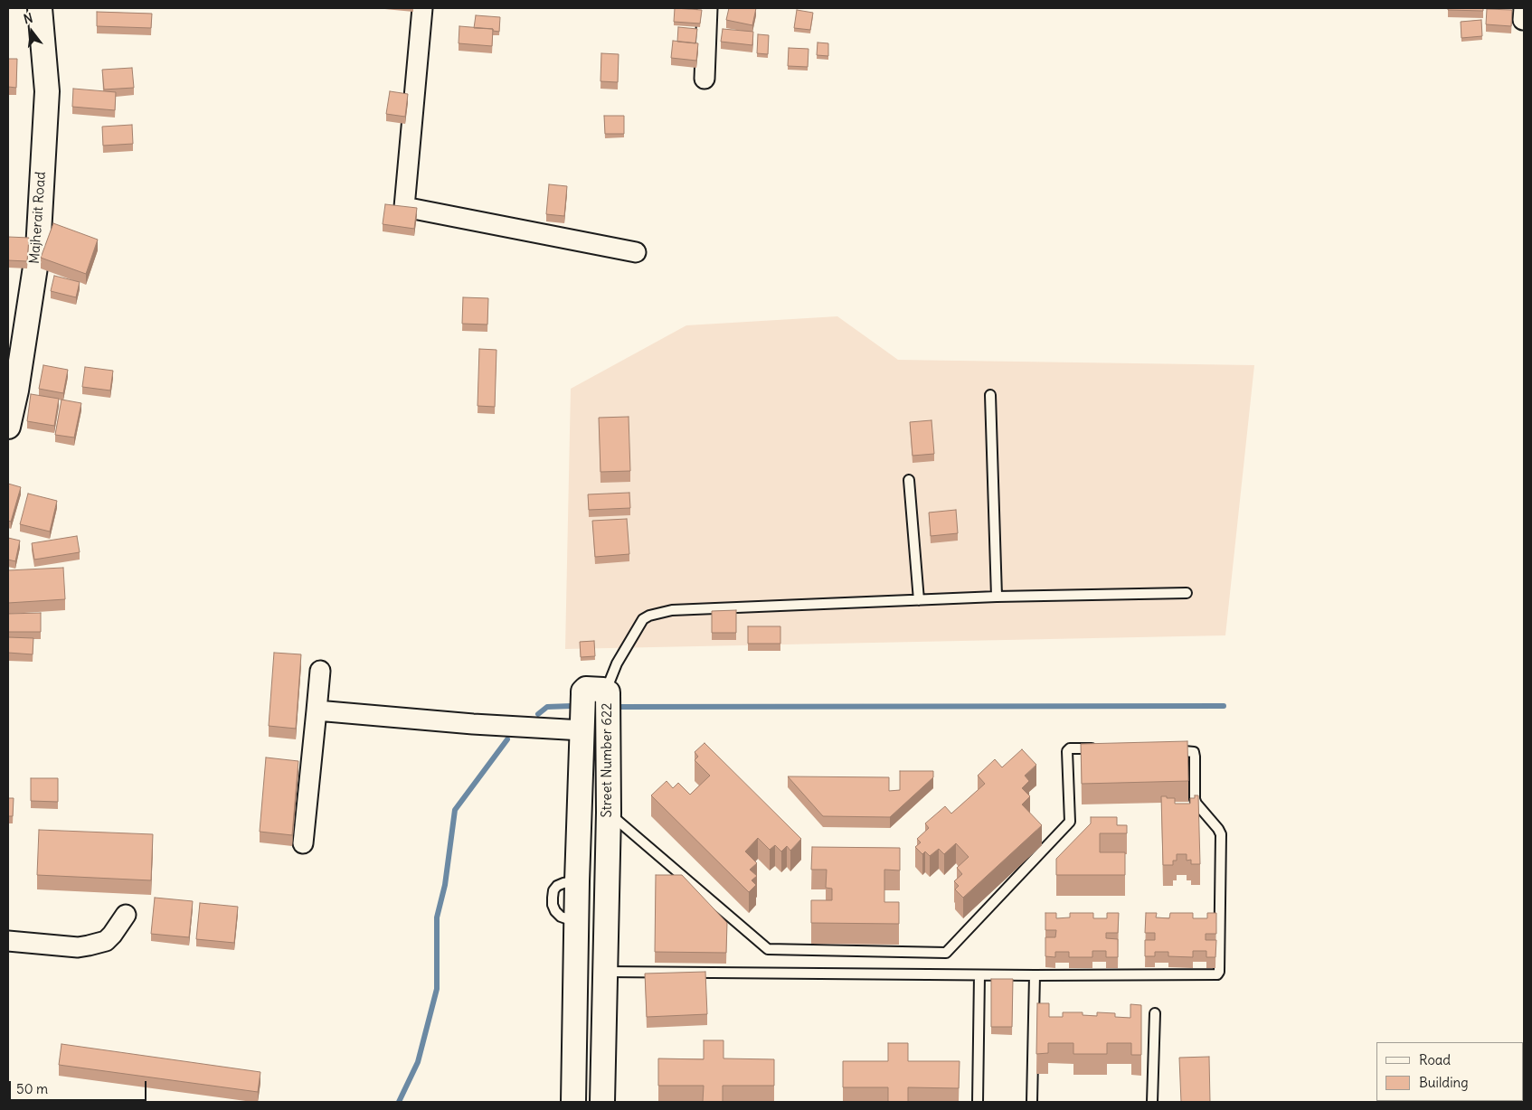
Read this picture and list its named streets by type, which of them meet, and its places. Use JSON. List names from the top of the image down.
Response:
{
  "streets": {
    "street": ["Majherait Road", "Street Number 622"]
  },
  "legend": ["Road", "Building"],
  "scale_bar": "50 m",
  "north": "top"
}
